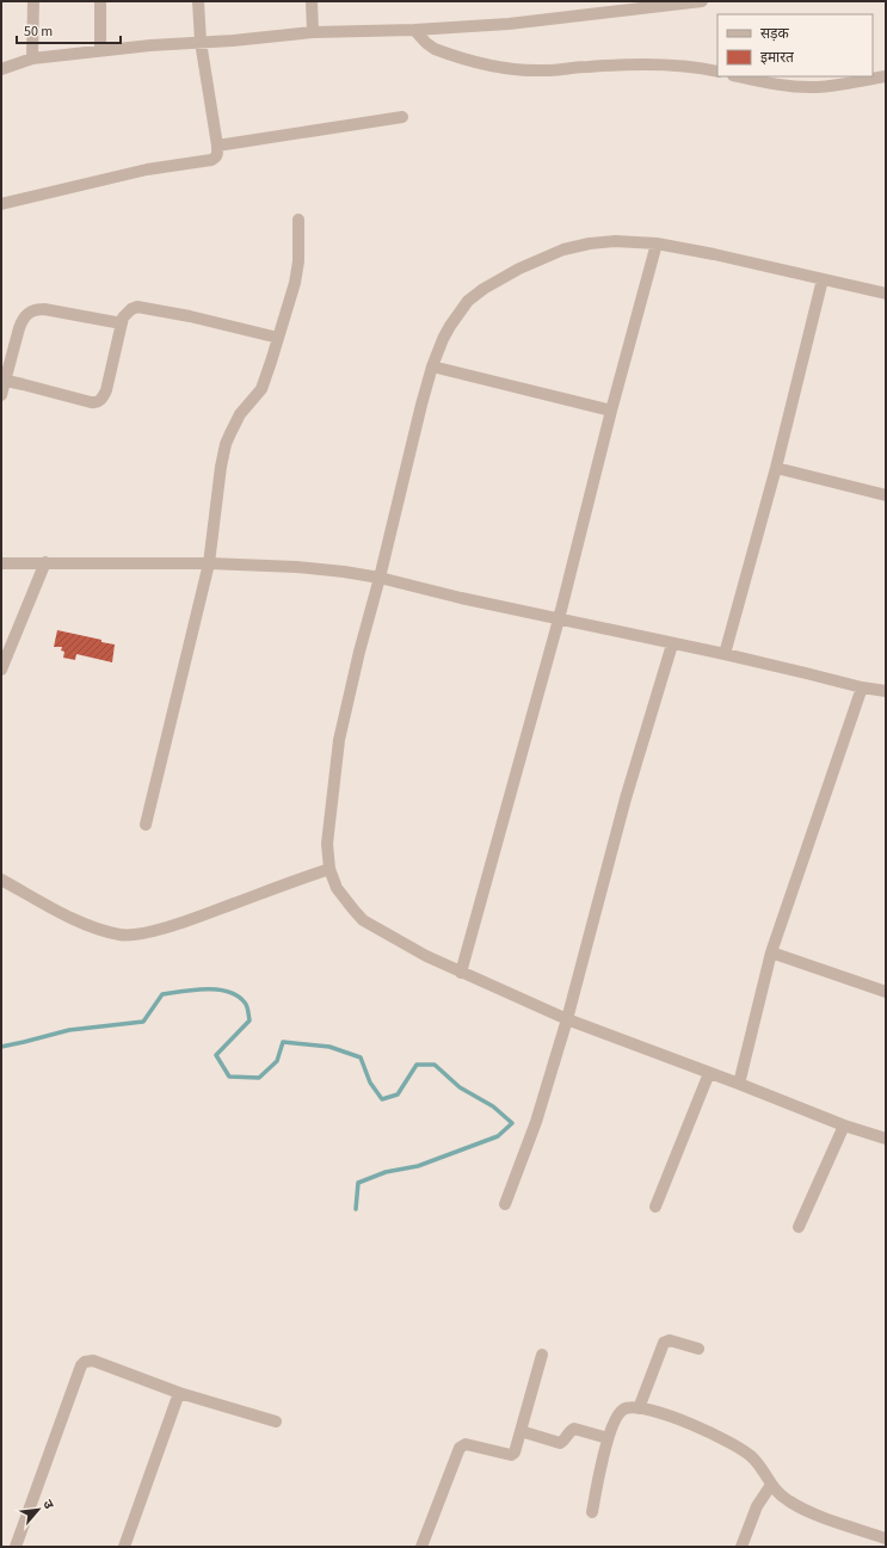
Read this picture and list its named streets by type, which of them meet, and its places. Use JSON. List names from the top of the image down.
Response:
{
  "legend": ["सड़क", "इमारत"],
  "scale_bar": "50 m",
  "north": "top right"
}
